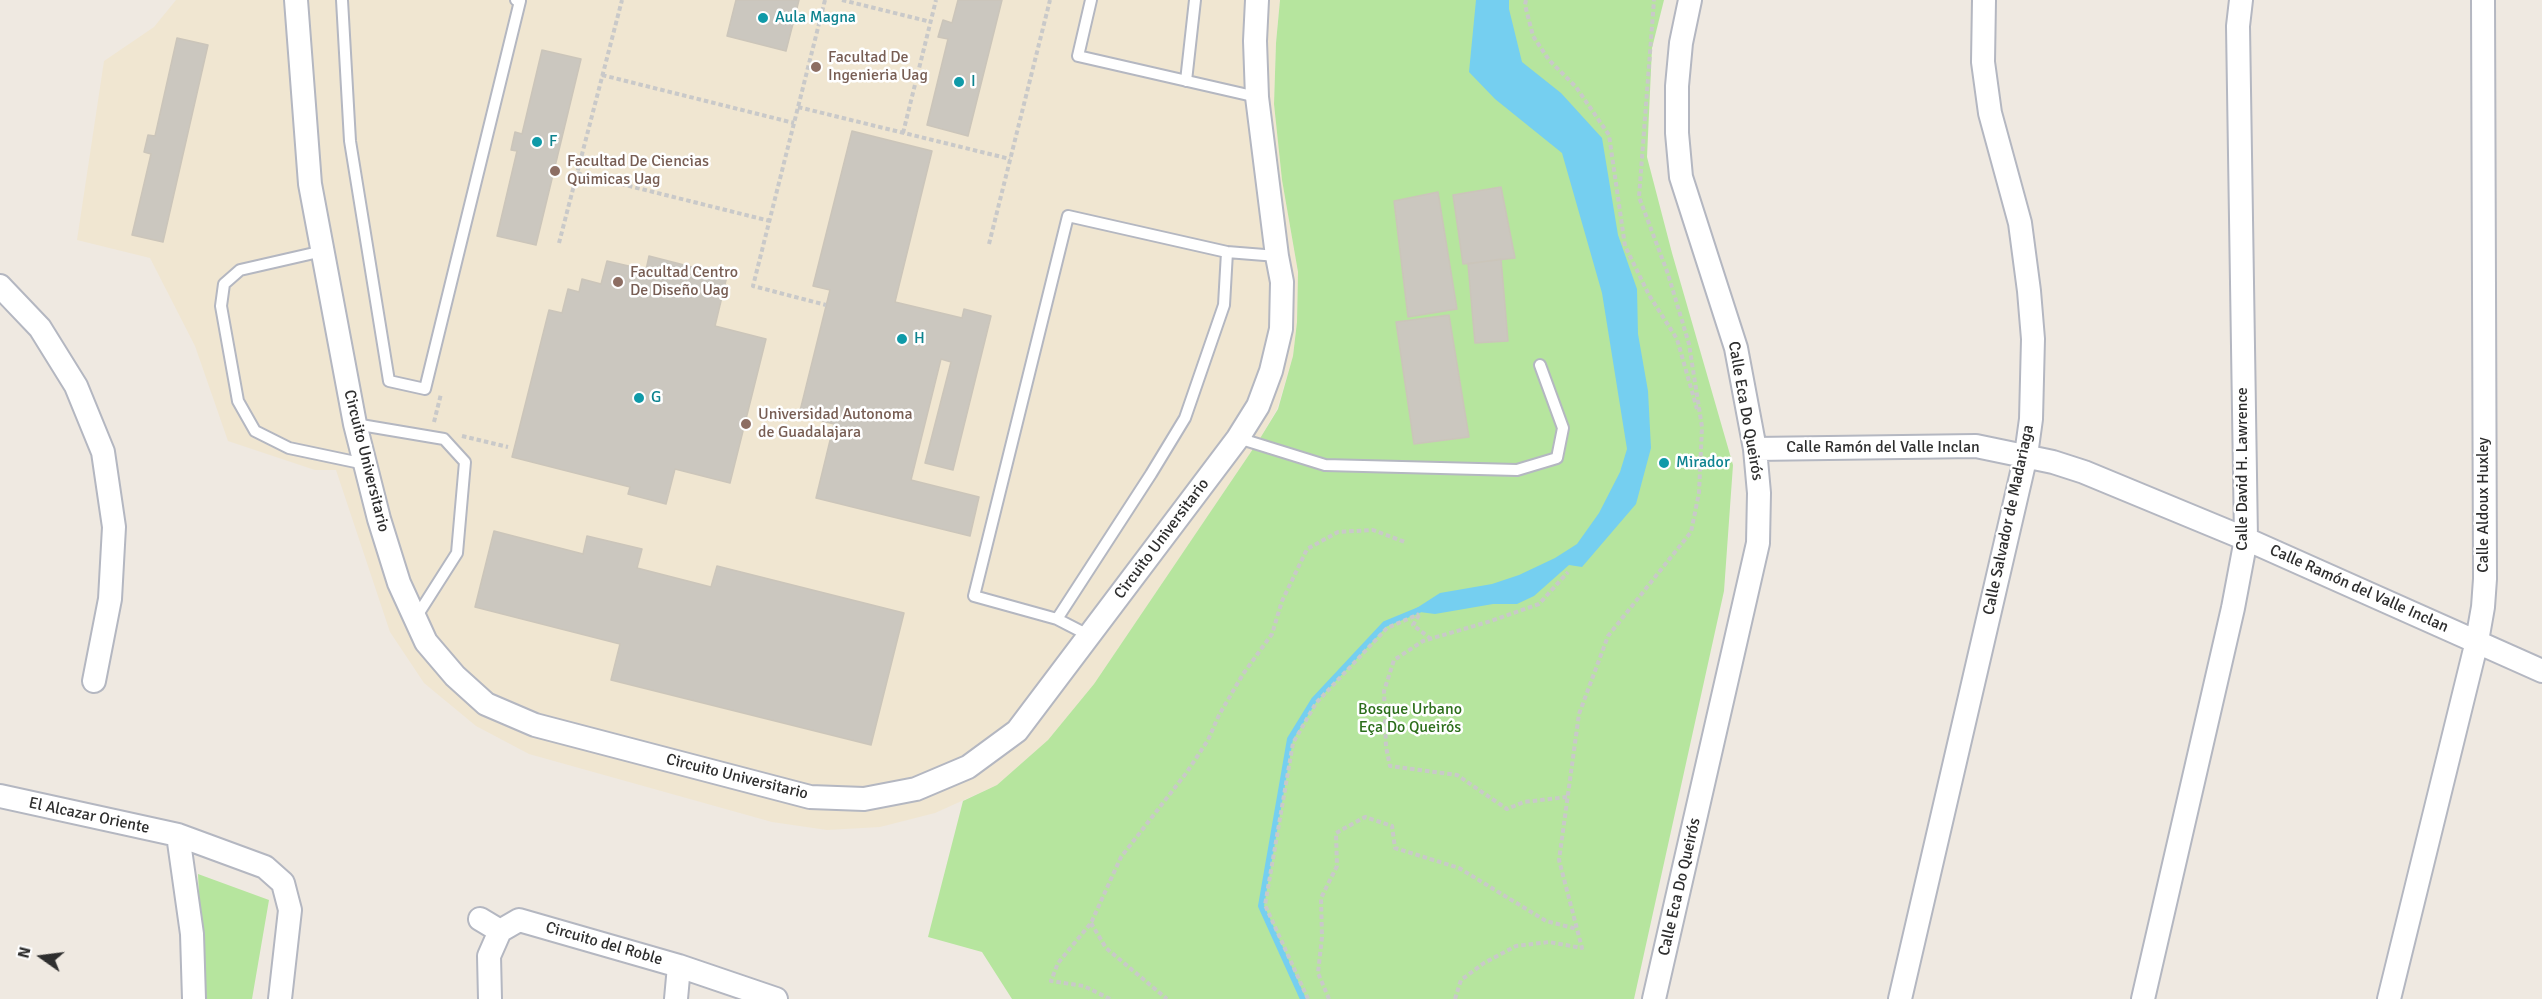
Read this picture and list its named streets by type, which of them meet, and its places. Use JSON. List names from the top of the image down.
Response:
{
  "streets": {
    "street": [
      "Calle Eca Do Queirós",
      "Calle Ramón del Valle Inclan",
      "Circuito Universitario",
      "Calle David H. Lawrence",
      "Calle Aldoux Huxley",
      "Calle Salvador de Madariaga",
      "El Alcazar Oriente",
      "Circuito del Roble"
    ]
  },
  "crossings": [
    ["Calle Eca Do Queirós", "Calle Ramón del Valle Inclan"],
    ["Calle Ramón del Valle Inclan", "Calle David H. Lawrence"],
    ["Calle Ramón del Valle Inclan", "Calle Aldoux Huxley"],
    ["Calle Ramón del Valle Inclan", "Calle Salvador de Madariaga"]
  ],
  "parks": ["Bosque Urbano Eça Do Queirós"],
  "places": [
    "Aula Magna",
    "Facultad De Ingenieria Uag",
    "I",
    "F",
    "Facultad De Ciencias Quimicas Uag",
    "Facultad Centro De Diseño Uag",
    "H",
    "G",
    "Universidad Autonoma de Guadalajara",
    "Mirador"
  ],
  "north": "left"
}
